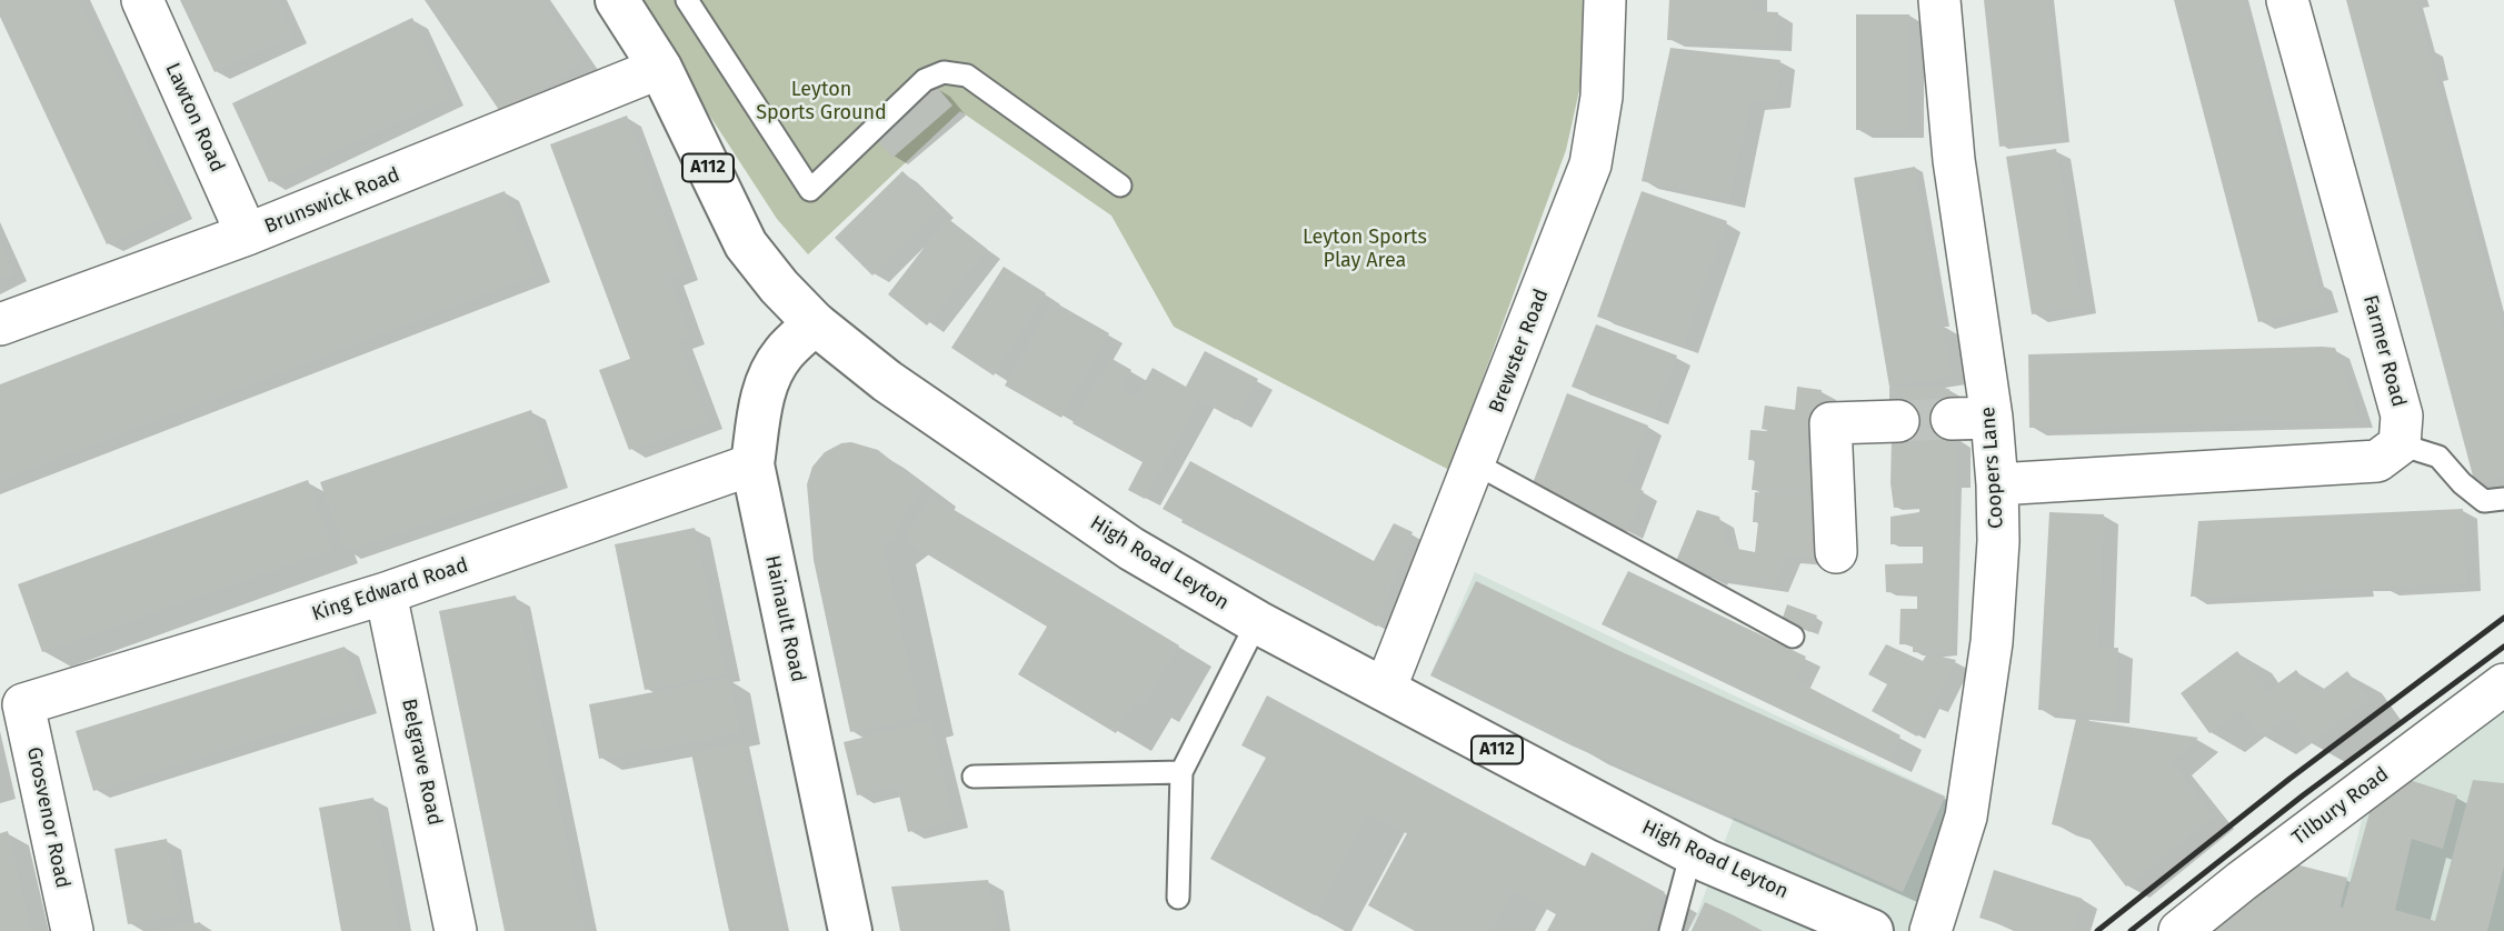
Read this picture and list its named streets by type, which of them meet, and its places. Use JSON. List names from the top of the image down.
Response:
{
  "streets": {
    "main road": ["A112", "High Road Leyton", "Hainault Road"],
    "street": [
      "Lawton Road",
      "Brunswick Road",
      "Brewster Road",
      "Farmer Road",
      "Coopers Lane",
      "King Edward Road",
      "Belgrave Road",
      "Tilbury Road",
      "Grosvenor Road"
    ]
  },
  "crossings": [
    ["Lawton Road", "Brunswick Road"],
    ["Brunswick Road", "High Road Leyton"],
    ["Brewster Road", "High Road Leyton"],
    ["High Road Leyton", "Hainault Road"],
    ["King Edward Road", "Hainault Road"],
    ["King Edward Road", "Belgrave Road"],
    ["King Edward Road", "Grosvenor Road"]
  ],
  "parks": ["Leyton Sports Ground", "Leyton Sports Play Area"]
}
